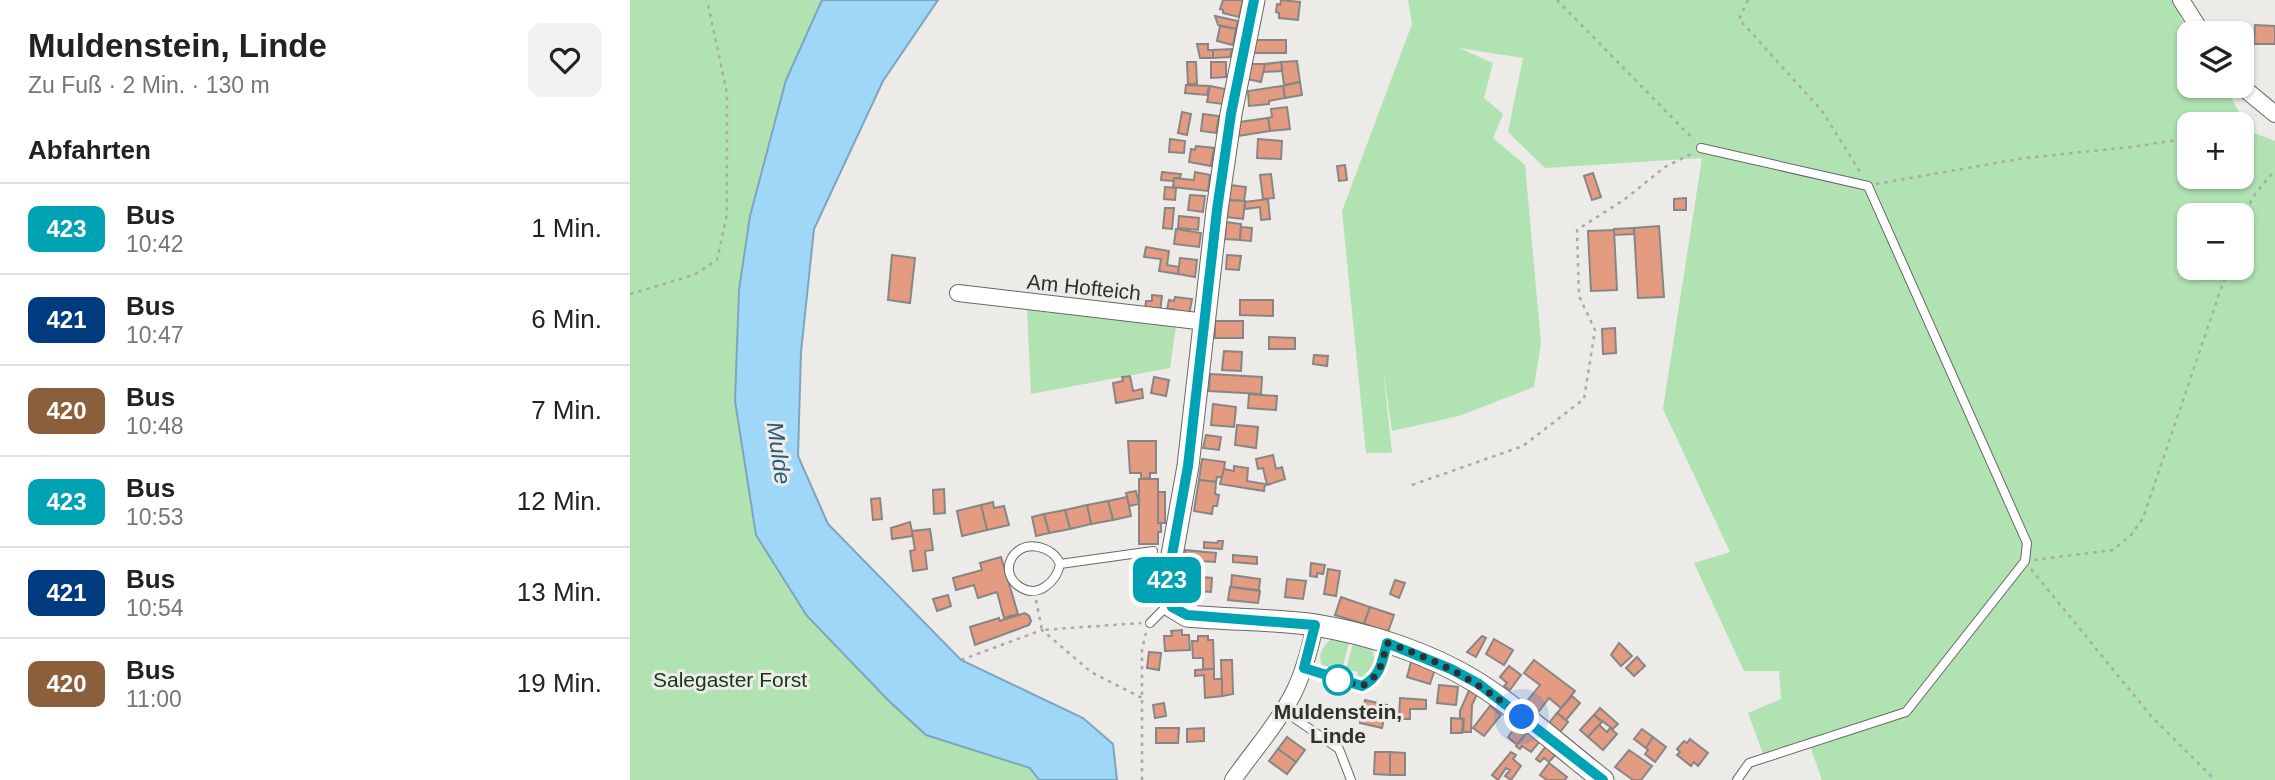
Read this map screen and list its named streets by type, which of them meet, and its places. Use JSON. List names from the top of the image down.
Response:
{
  "streets": {
    "street": ["Am Hofteich"]
  },
  "water": ["Mulde"],
  "parks": ["Salegaster Forst"],
  "places": ["Muldenstein, Linde"],
  "lines": ["bus line 423"],
  "page": {
    "heading": [
      ["Muldenstein, Linde", "Zu Fuß · 2 Min. · 130 m"],
      "Abfahrten"
    ],
    "on_map": "423",
    "map_buttons": ["+", "−"],
    "list": [
      {
        "mark": "423",
        "name": "Bus",
        "note": "10:42",
        "value": "1 Min."
      },
      {
        "mark": "421",
        "name": "Bus",
        "note": "10:47",
        "value": "6 Min."
      },
      {
        "mark": "420",
        "name": "Bus",
        "note": "10:48",
        "value": "7 Min."
      },
      {
        "mark": "423",
        "name": "Bus",
        "note": "10:53",
        "value": "12 Min."
      },
      {
        "mark": "421",
        "name": "Bus",
        "note": "10:54",
        "value": "13 Min."
      },
      {
        "mark": "420",
        "name": "Bus",
        "note": "11:00",
        "value": "19 Min."
      }
    ]
  }
}
